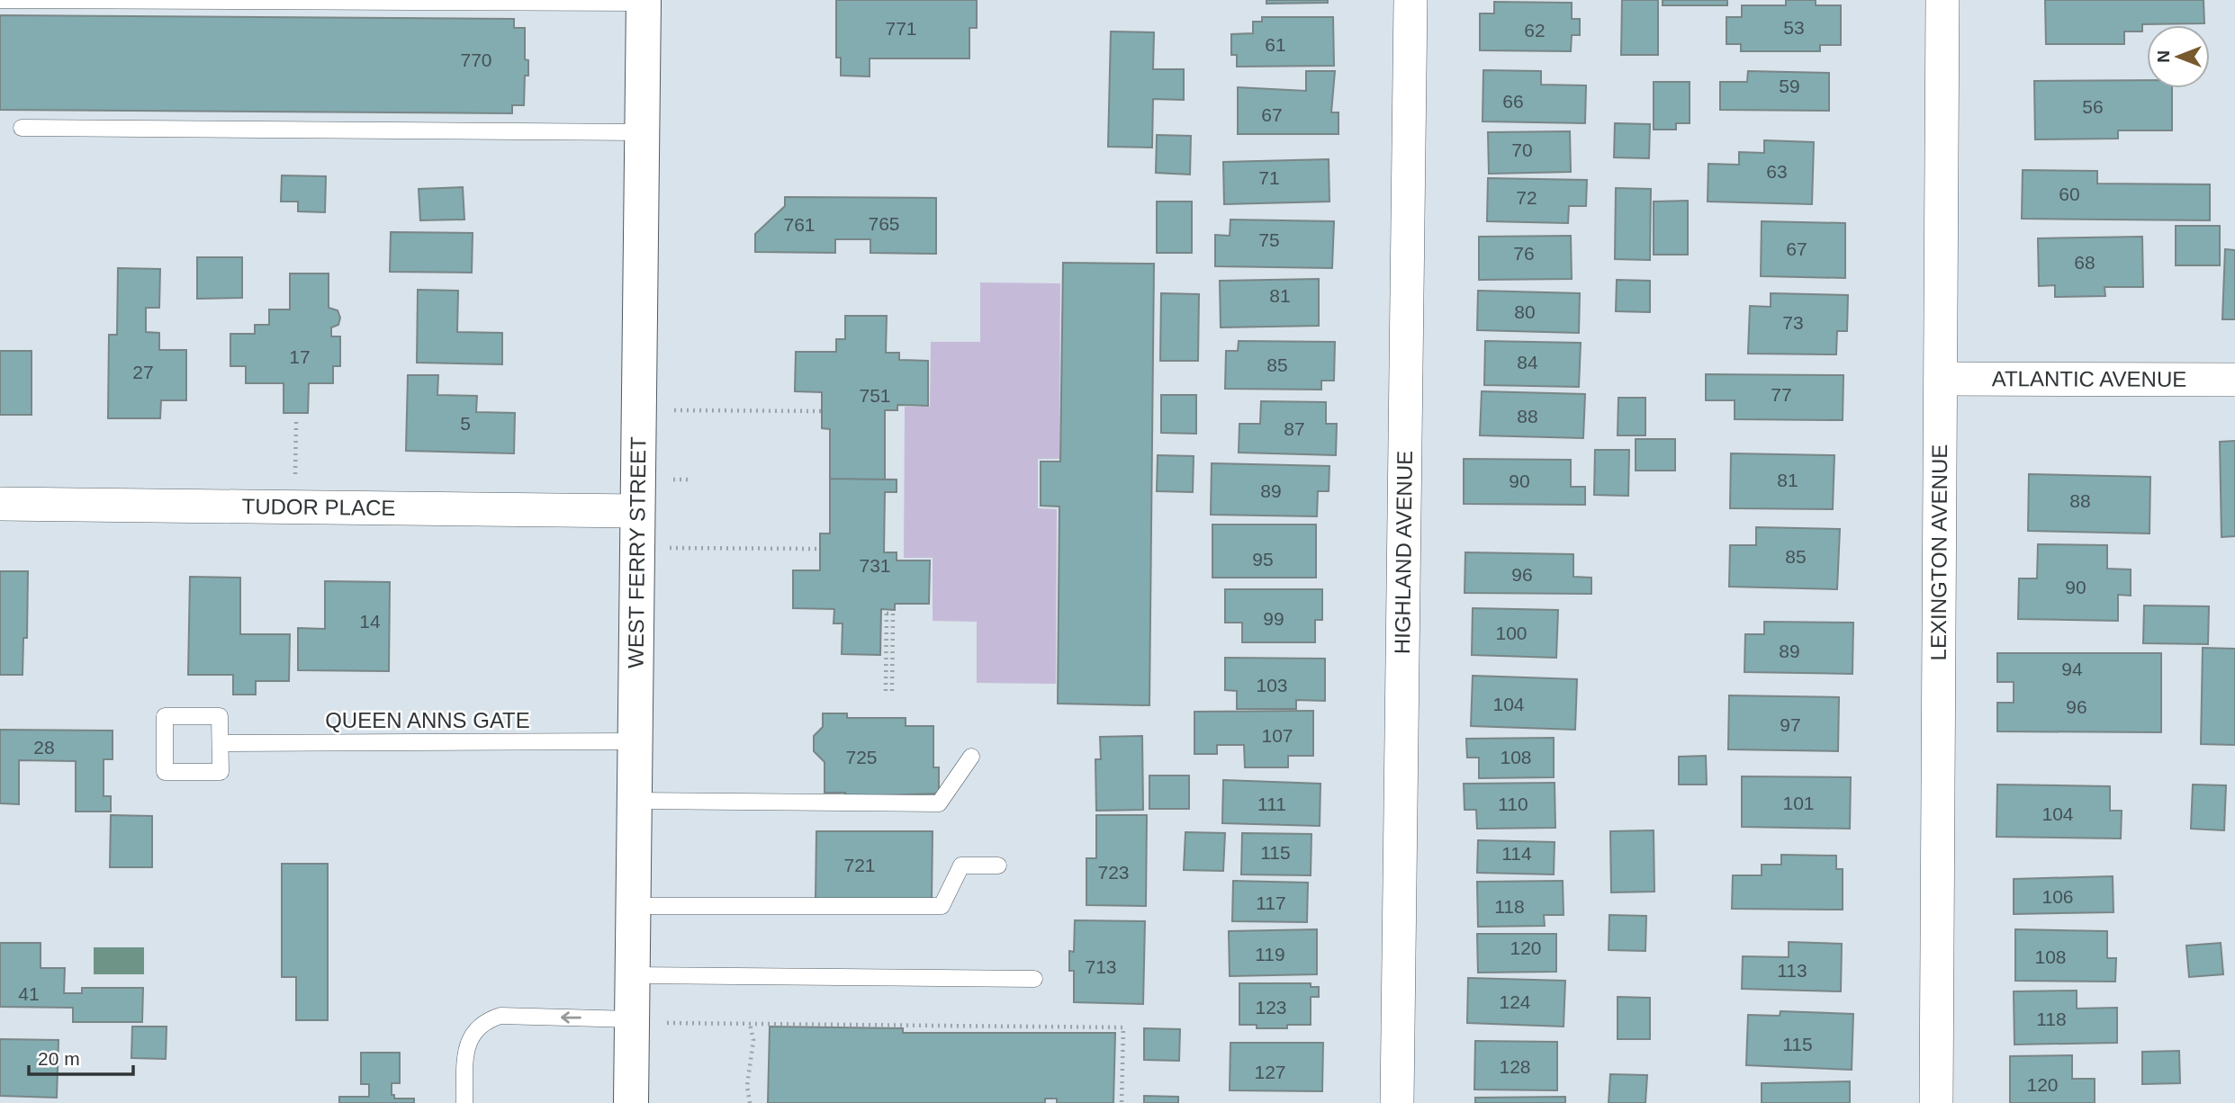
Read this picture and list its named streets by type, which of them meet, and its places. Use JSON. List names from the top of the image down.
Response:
{
  "streets": {
    "street": [
      "ATLANTIC AVENUE",
      "TUDOR PLACE",
      "WEST FERRY STREET",
      "HIGHLAND AVENUE",
      "LEXINGTON AVENUE"
    ],
    "lane": ["QUEEN ANNS GATE"]
  },
  "crossings": [
    ["ATLANTIC AVENUE", "LEXINGTON AVENUE"],
    ["TUDOR PLACE", "WEST FERRY STREET"],
    ["WEST FERRY STREET", "QUEEN ANNS GATE"]
  ],
  "house_numbers": [
    "53",
    "771",
    "62",
    "61",
    "770",
    "59",
    "66",
    "56",
    "67",
    "70",
    "63",
    "71",
    "60",
    "72",
    "765",
    "761",
    "75",
    "67",
    "76",
    "68",
    "81",
    "80",
    "73",
    "17",
    "84",
    "85",
    "27",
    "77",
    "751",
    "88",
    "5",
    "87",
    "81",
    "90",
    "89",
    "88",
    "85",
    "95",
    "731",
    "96",
    "90",
    "99",
    "14",
    "100",
    "89",
    "94",
    "103",
    "104",
    "96",
    "97",
    "107",
    "28",
    "725",
    "108",
    "101",
    "111",
    "110",
    "104",
    "115",
    "114",
    "721",
    "723",
    "106",
    "117",
    "118",
    "120",
    "119",
    "108",
    "713",
    "113",
    "41",
    "124",
    "123",
    "118",
    "115",
    "128",
    "127",
    "120"
  ],
  "scale_bar": "20 m",
  "north": "left"
}
